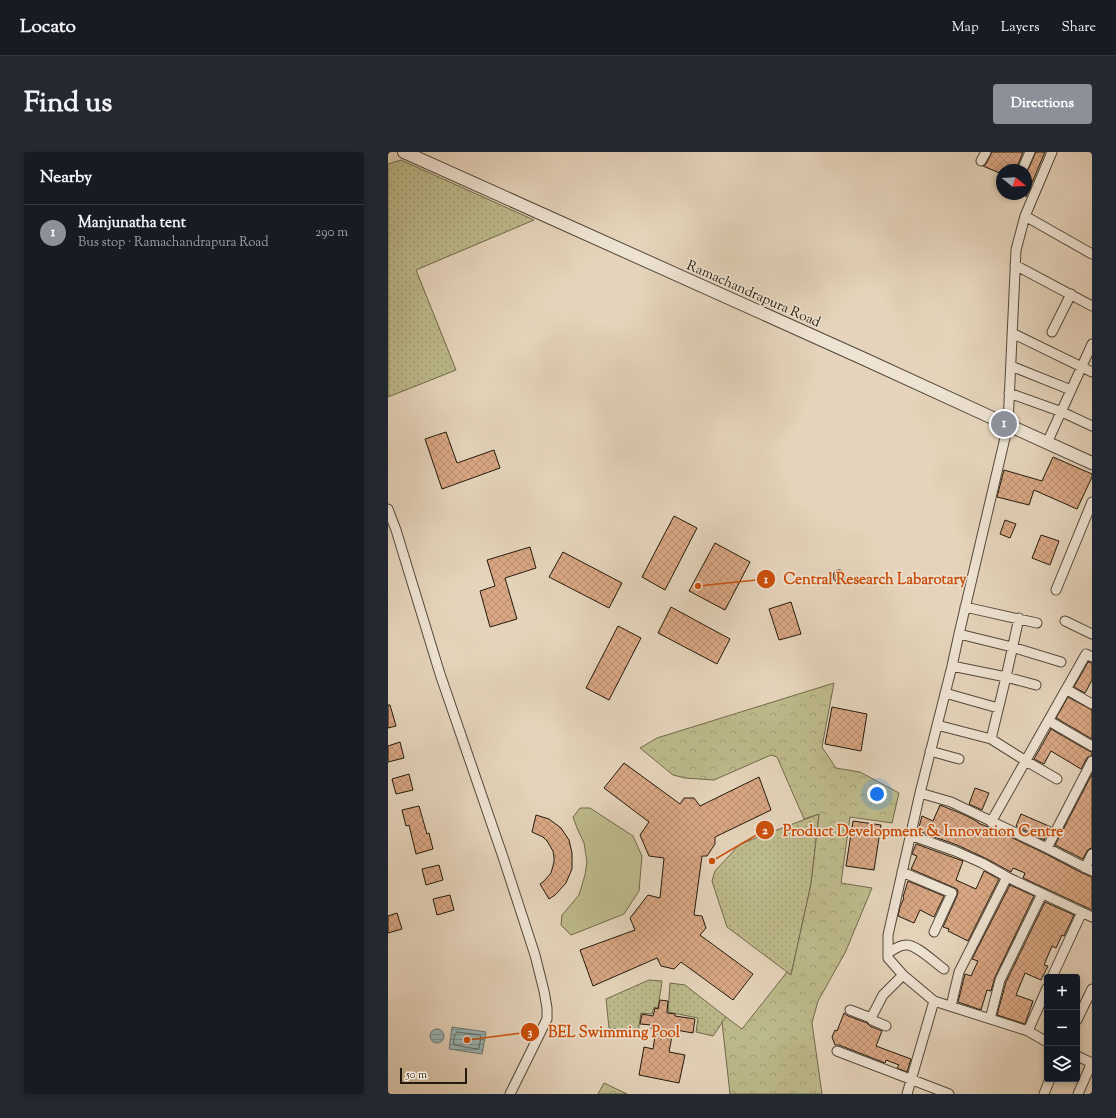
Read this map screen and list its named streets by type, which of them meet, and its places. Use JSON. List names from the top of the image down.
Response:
{
  "streets": {
    "street": ["Ramachandrapura Road"]
  },
  "places": ["Central Research Labarotary", "Product Development & Innovation Centre", "BEL Swimming Pool"],
  "scale_bar": "50 m",
  "north": "right",
  "page": {
    "header": "Locato",
    "nav": ["Map", "Layers", "Share"],
    "title": "Find us",
    "buttons": "Directions",
    "heading": "Nearby",
    "list": [
      {
        "mark": "1",
        "name": "Manjunatha tent",
        "note": "Bus stop · Ramachandrapura Road",
        "value": "290 m"
      }
    ],
    "pins": "1",
    "map_buttons": ["+", "−"],
    "scale": "50 m"
  }
}
